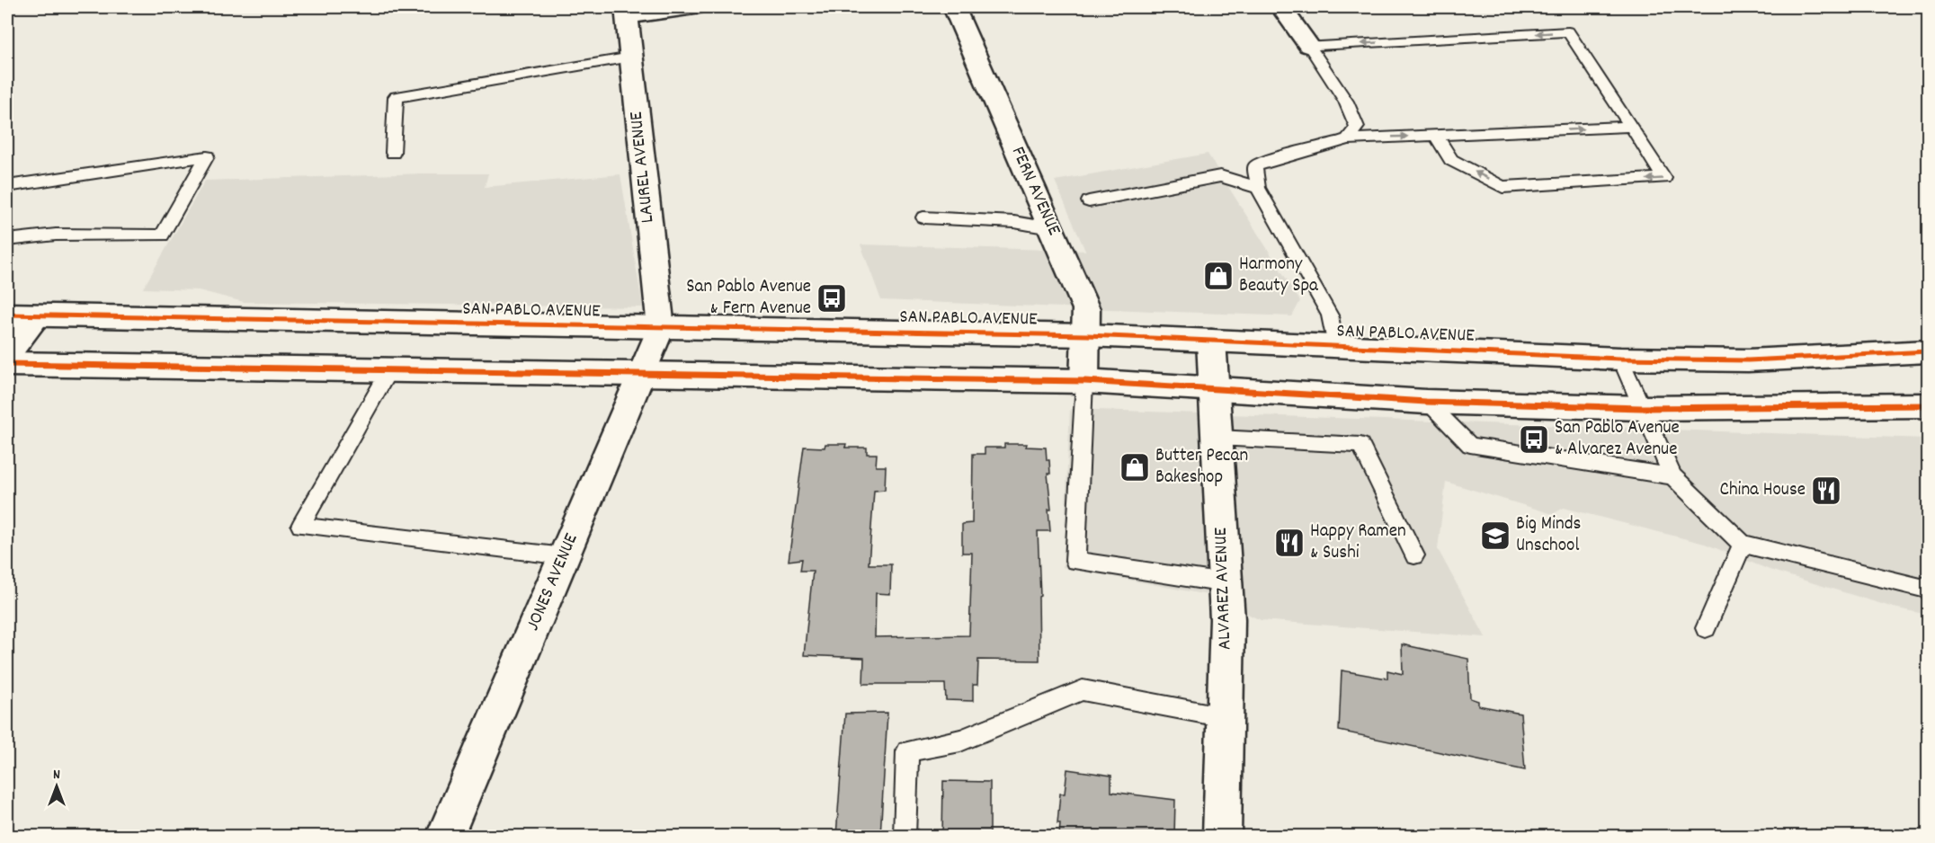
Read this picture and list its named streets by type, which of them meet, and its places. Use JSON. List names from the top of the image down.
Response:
{
  "streets": {
    "main road": [
      "LAUREL AVENUE",
      "FERN AVENUE",
      "SAN PABLO AVENUE",
      "JONES AVENUE",
      "ALVAREZ AVENUE"
    ]
  },
  "crossings": [
    ["LAUREL AVENUE", "SAN PABLO AVENUE"],
    ["LAUREL AVENUE", "JONES AVENUE"],
    ["FERN AVENUE", "SAN PABLO AVENUE"],
    ["SAN PABLO AVENUE", "JONES AVENUE"],
    ["SAN PABLO AVENUE", "ALVAREZ AVENUE"]
  ],
  "places": {
    "shop": ["Harmony Beauty Spa", "Butter Pecan Bakeshop"],
    "bus stop": ["San Pablo Avenue & Fern Avenue", "San Pablo Avenue & Alvarez Avenue"],
    "restaurant": ["China House", "Happy Ramen & Sushi"],
    "school or university": ["Big Minds Unschool"]
  },
  "north": "top"
}
